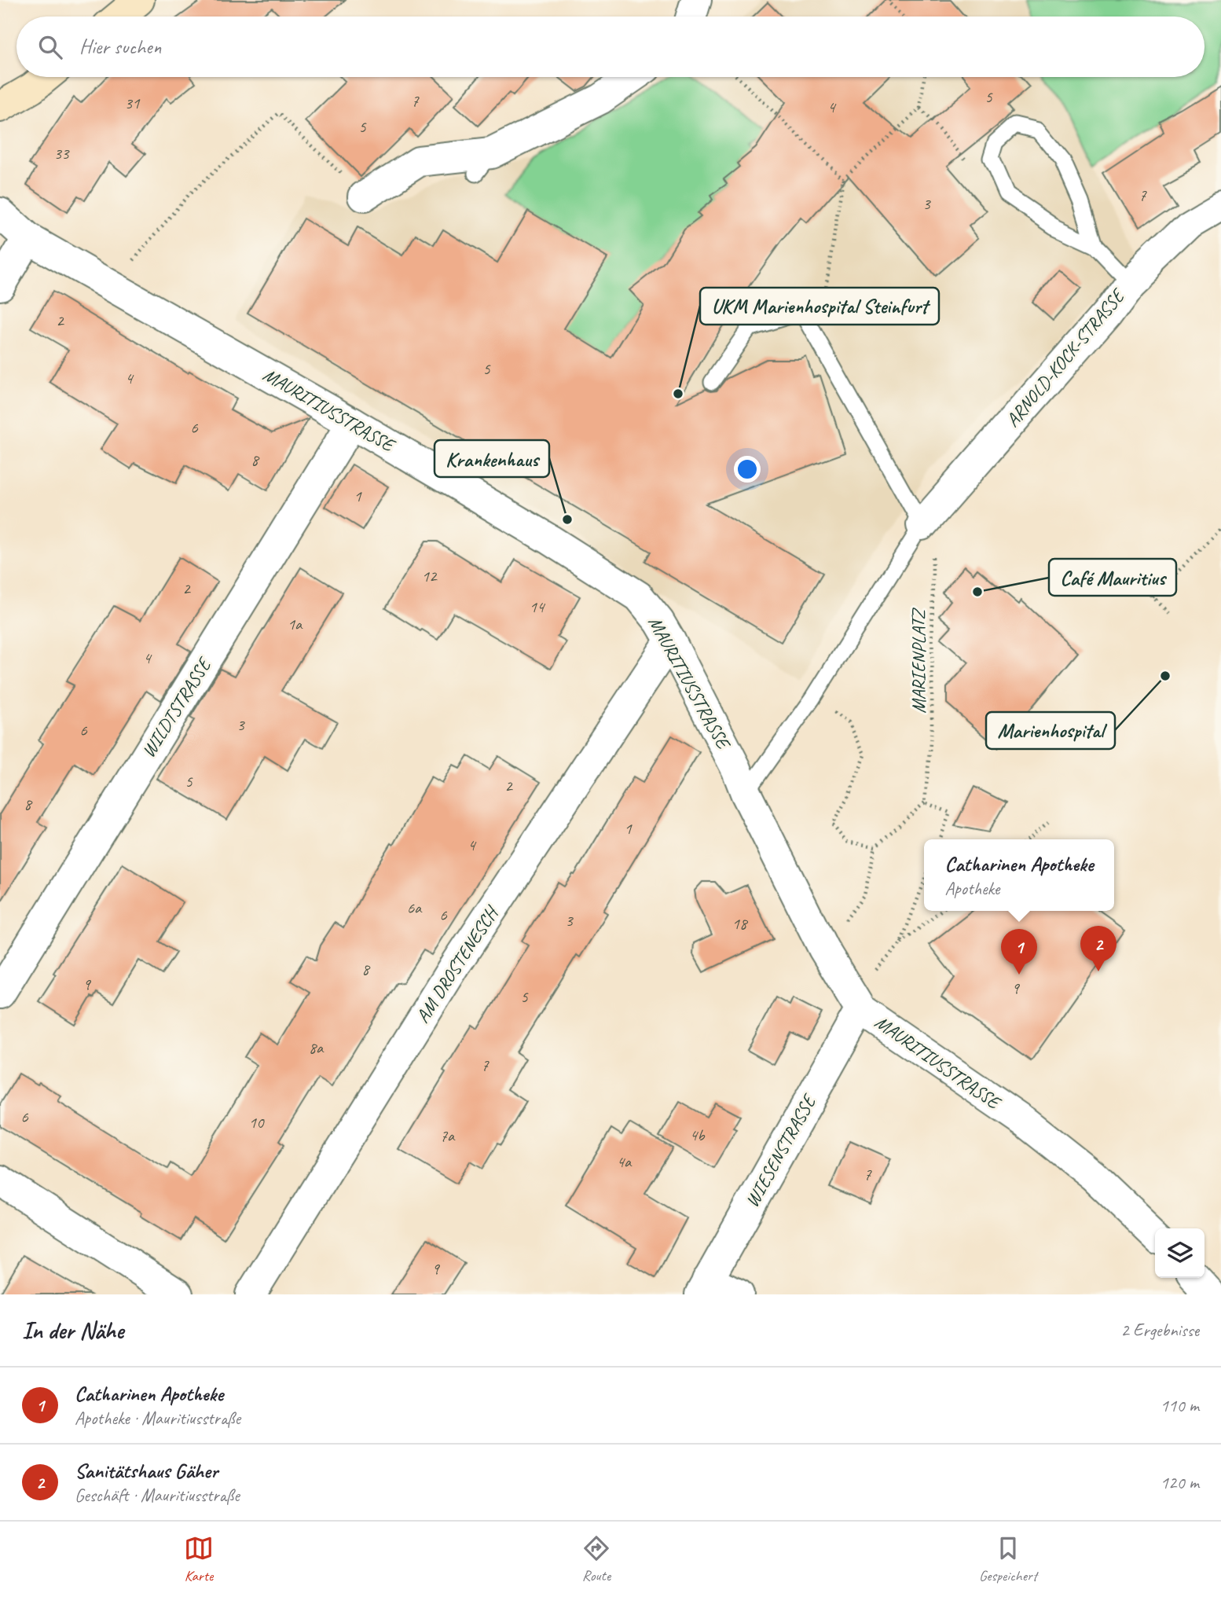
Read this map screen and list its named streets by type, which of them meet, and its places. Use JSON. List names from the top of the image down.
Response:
{
  "streets": {
    "street": [
      "ARNOLD-KOCK-STRASSE",
      "MAURITIUSSTRASSE",
      "WILDTSTRASSE",
      "AM DROSTENESCH",
      "WIESENSTRASSE"
    ],
    "path": ["MARIENPLATZ"]
  },
  "crossings": [
    ["ARNOLD-KOCK-STRASSE", "MARIENPLATZ"],
    ["MAURITIUSSTRASSE", "WILDTSTRASSE"],
    ["MAURITIUSSTRASSE", "AM DROSTENESCH"],
    ["MAURITIUSSTRASSE", "WIESENSTRASSE"]
  ],
  "places": [
    "UKM Marienhospital Steinfurt",
    "Krankenhaus",
    "Café Mauritius",
    "Marienhospital"
  ],
  "house_numbers": [
    "5",
    "7",
    "31",
    "4",
    "5",
    "33",
    "7",
    "3",
    "2",
    "5",
    "4",
    "6",
    "8",
    "1",
    "12",
    "2",
    "14",
    "1a",
    "4",
    "3",
    "6",
    "5",
    "2",
    "8",
    "1",
    "4",
    "6a",
    "6",
    "3",
    "18",
    "8",
    "9",
    "9",
    "5",
    "8a",
    "7",
    "6",
    "10",
    "4b",
    "7a",
    "4a",
    "7",
    "9"
  ],
  "page": {
    "search": "Hier suchen",
    "popup": ["Catharinen Apotheke", "Apotheke"],
    "pins": ["2", "1"],
    "heading": ["In der Nähe", "2 Ergebnisse"],
    "list": [
      {
        "mark": "1",
        "name": "Catharinen Apotheke",
        "note": "Apotheke · Mauritiusstraße",
        "value": "110 m"
      },
      {
        "mark": "2",
        "name": "Sanitätshaus Gäher",
        "note": "Geschäft · Mauritiusstraße",
        "value": "120 m"
      }
    ],
    "nav": ["Karte", "Route", "Gespeichert"]
  }
}
